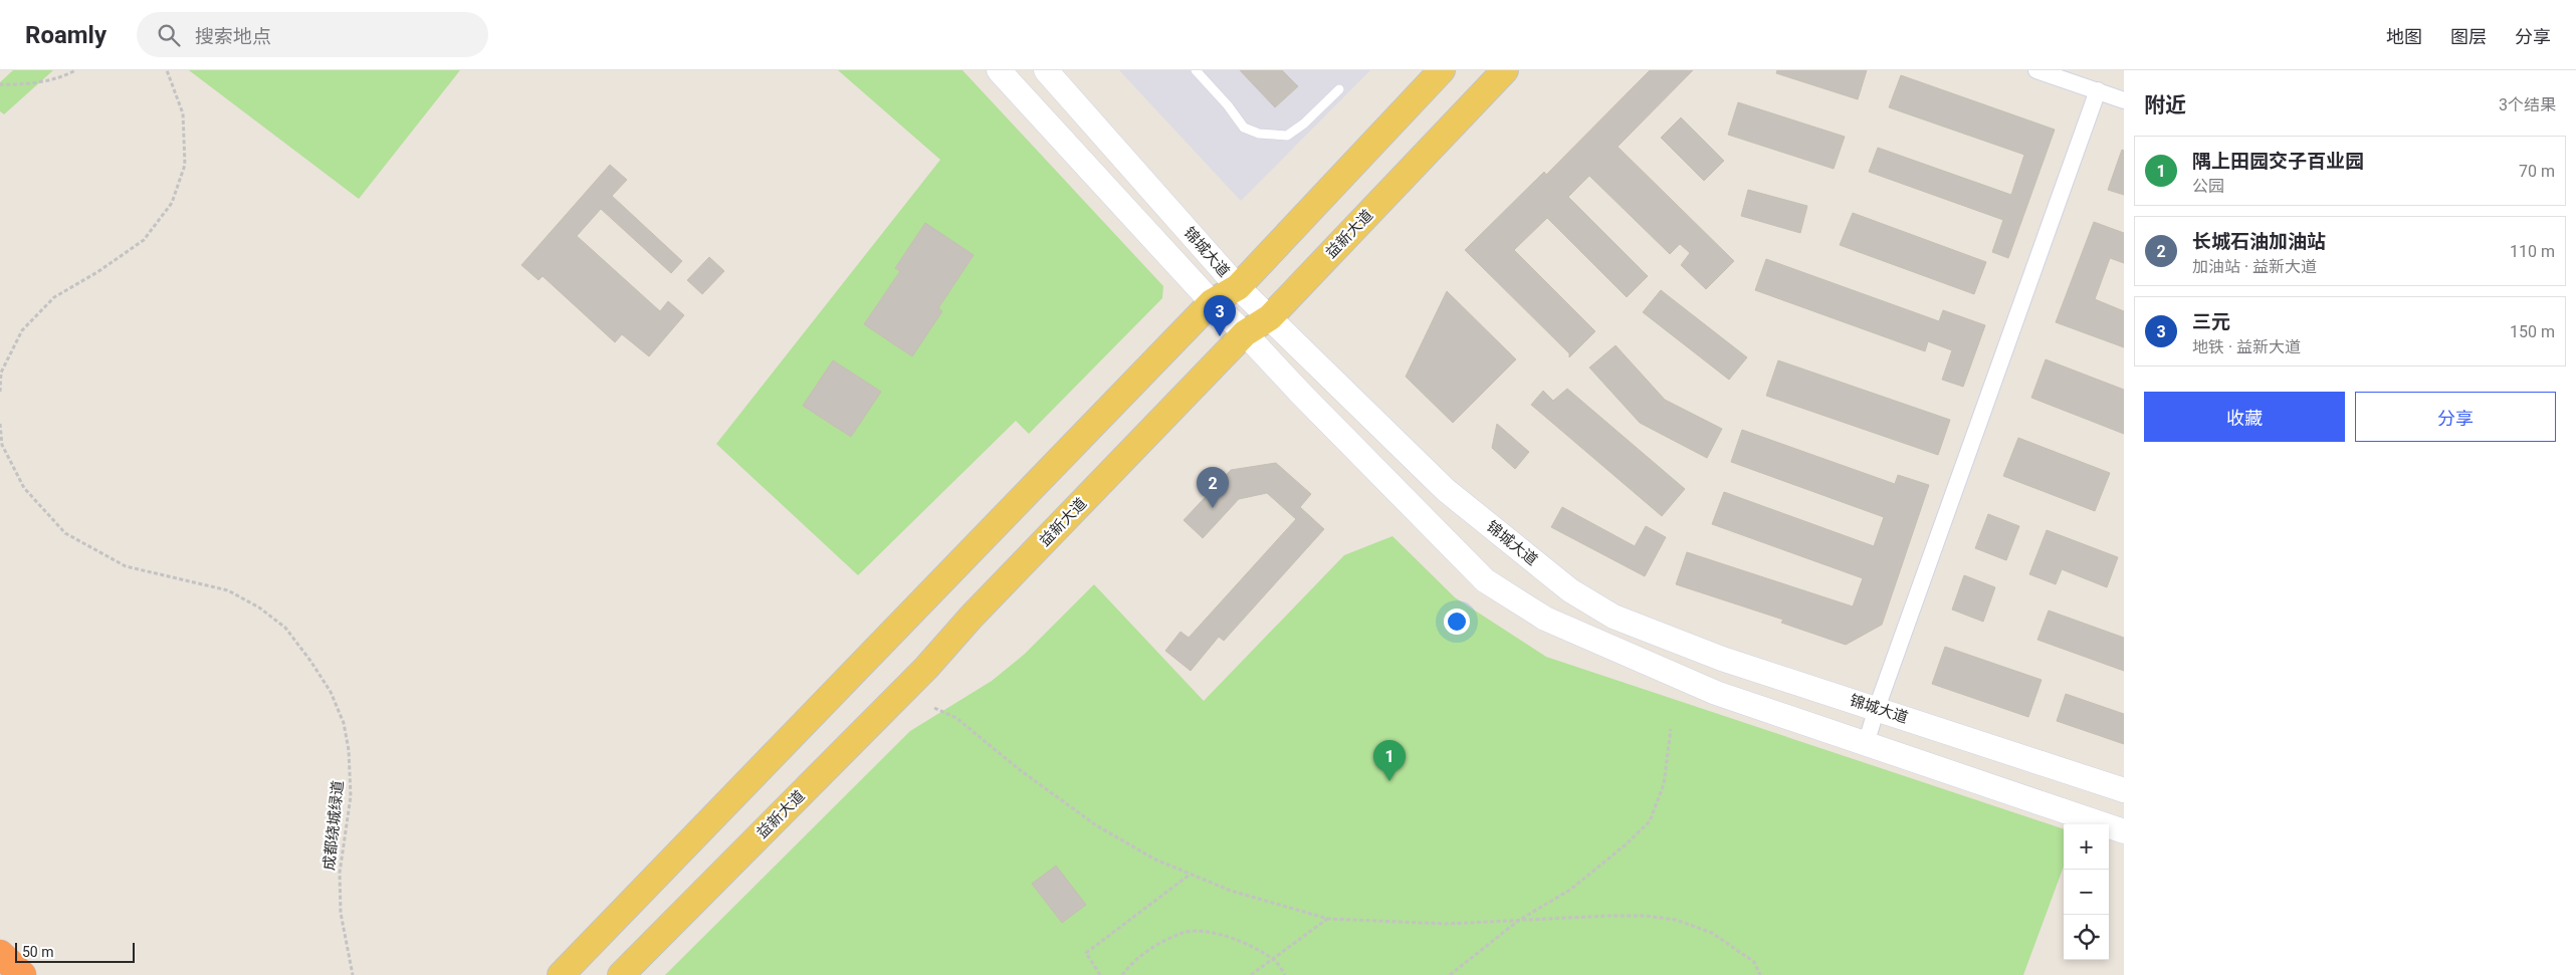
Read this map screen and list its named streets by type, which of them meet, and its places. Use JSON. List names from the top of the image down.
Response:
{
  "streets": {
    "main road": ["益新大道", "锦城大道"],
    "path": ["成都绕城绿道"]
  },
  "crossings": [
    ["益新大道", "锦城大道"]
  ],
  "scale_bar": "50 m",
  "page": {
    "header": "Roamly",
    "search": "搜索地点",
    "nav": ["地图", "图层", "分享"],
    "heading": ["附近", "3个结果"],
    "list": [
      {
        "mark": "1",
        "name": "隅上田园交子百业园",
        "note": "公园",
        "value": "70 m"
      },
      {
        "mark": "2",
        "name": "长城石油加油站",
        "note": "加油站 · 益新大道",
        "value": "110 m"
      },
      {
        "mark": "3",
        "name": "三元",
        "note": "地铁 · 益新大道",
        "value": "150 m"
      }
    ],
    "pins": ["3", "2", "1"],
    "buttons": ["收藏", "分享"],
    "map_buttons": ["+", "−"],
    "scale": "50 m"
  }
}
